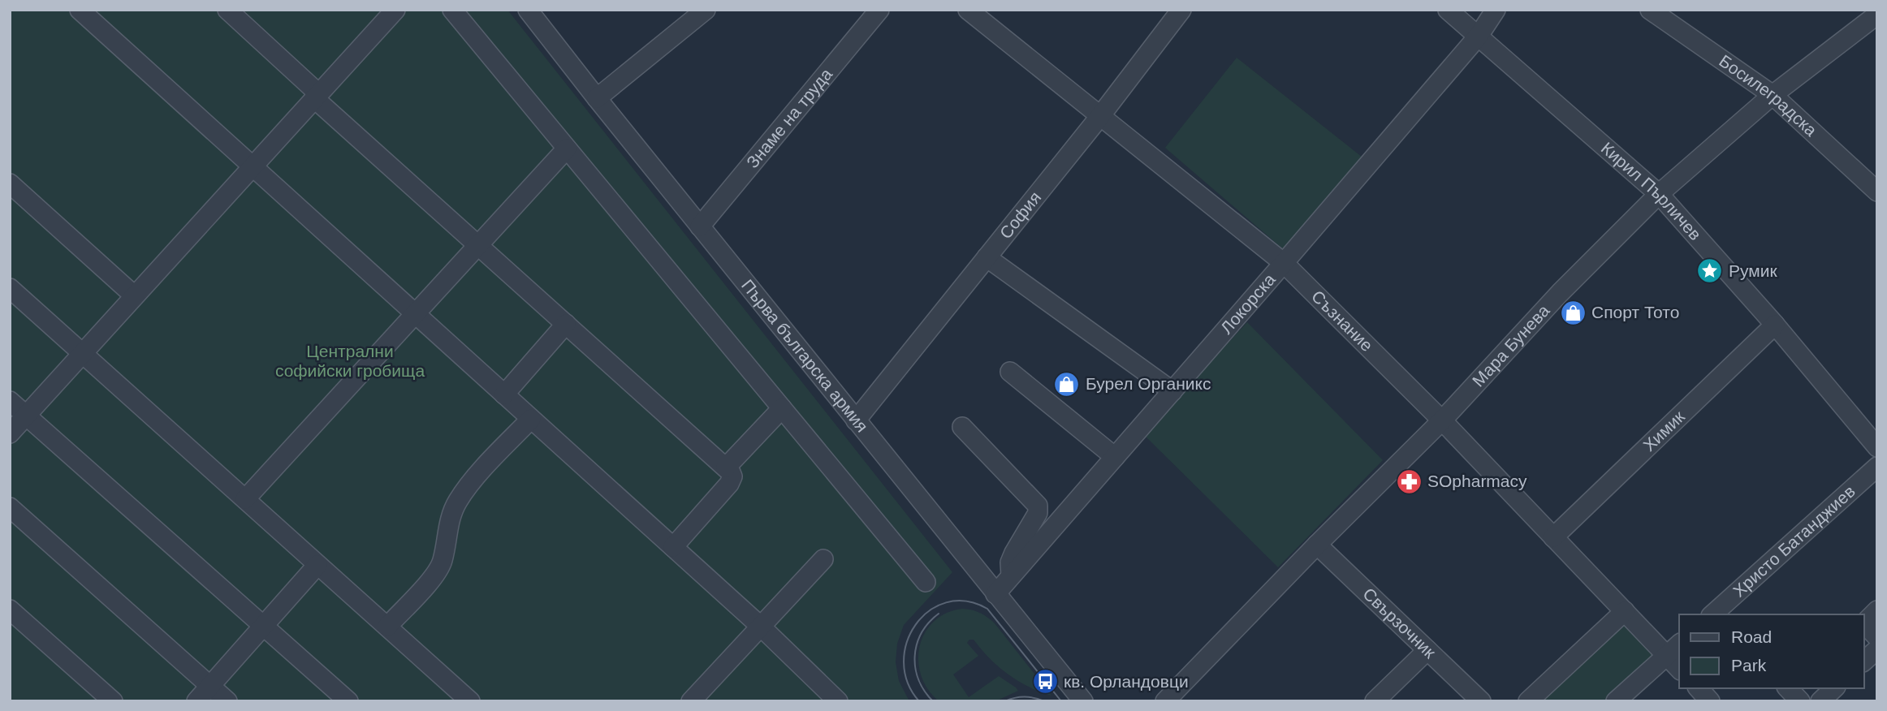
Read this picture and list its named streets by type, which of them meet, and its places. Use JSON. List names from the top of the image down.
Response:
{
  "streets": {
    "street": [
      "Босилеградска",
      "Знаме на труда",
      "Кирил Пърличев",
      "София",
      "Локорска",
      "Съзнание",
      "Мара Бунева",
      "Първа българска армия",
      "Химик",
      "Христо Батанджиев",
      "Свързочник"
    ]
  },
  "crossings": [
    ["Босилеградска", "Мара Бунева"],
    ["Знаме на труда", "Първа българска армия"],
    ["Кирил Пърличев", "Локорска"],
    ["Кирил Пърличев", "Мара Бунева"],
    ["Кирил Пърличев", "Химик"],
    ["София", "Съзнание"],
    ["София", "Първа българска армия"],
    ["Локорска", "Съзнание"],
    ["Локорска", "Първа българска армия"],
    ["Съзнание", "Мара Бунева"],
    ["Съзнание", "Химик"],
    ["Мара Бунева", "Свързочник"]
  ],
  "parks": ["Централни софийски гробища"],
  "places": {
    "place": ["Румик"],
    "shop": ["Спорт Тото", "Бурел Органикс"],
    "pharmacy": ["SOpharmacy"],
    "bus stop": ["кв. Орландовци"]
  },
  "legend": ["Road", "Park"]
}
